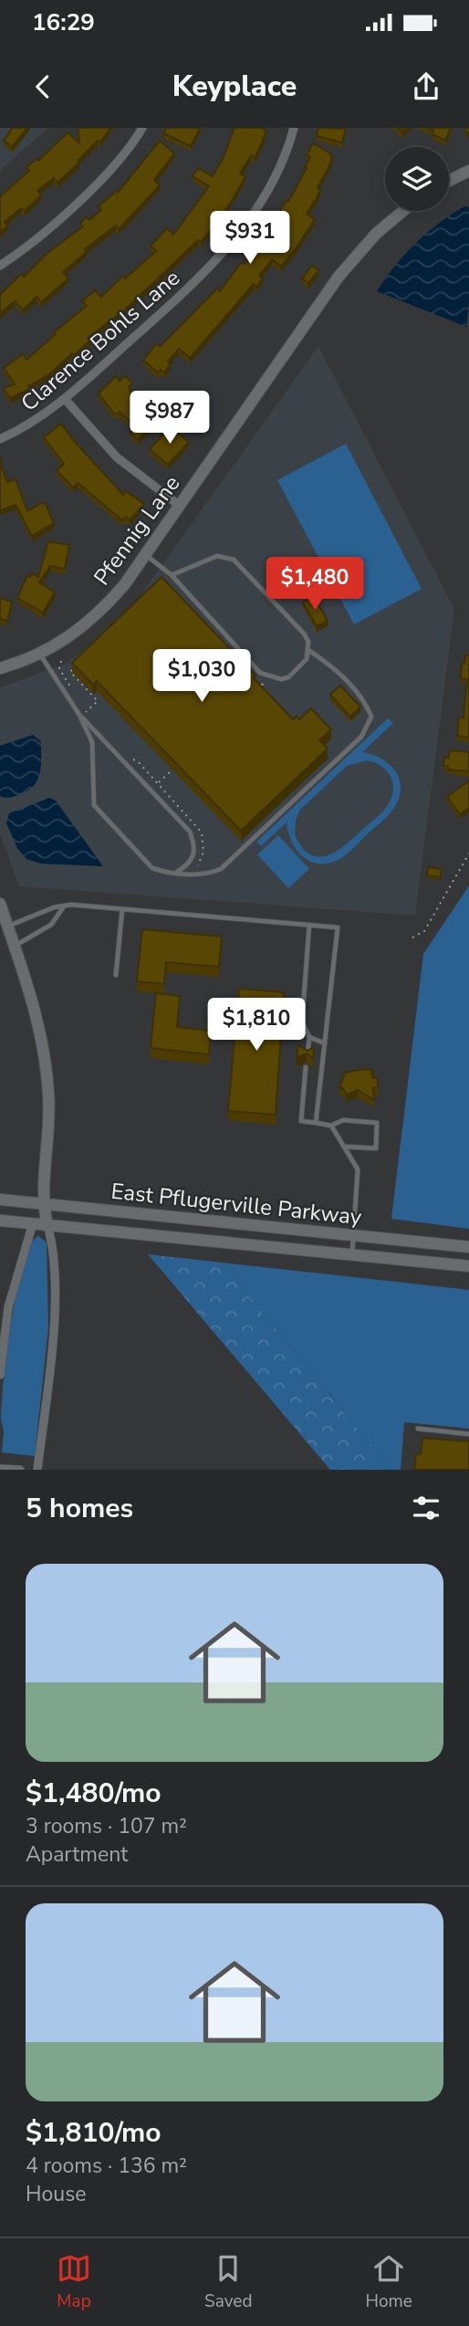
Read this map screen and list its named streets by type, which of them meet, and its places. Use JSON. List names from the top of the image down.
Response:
{
  "streets": {
    "street": ["Clarence Bohls Lane", "Pfennig Lane", "East Pflugerville Parkway"]
  },
  "page": {
    "status": "16:29",
    "header": "Keyplace",
    "price": [
      "$931",
      "$987",
      "$1,480",
      "$1,030",
      "$1,810"
    ],
    "heading": "5 homes",
    "list": [
      {
        "name": "$1,480/mo",
        "note": "3 rooms · 107 m² · Apartment"
      },
      {
        "name": "$1,810/mo",
        "note": "4 rooms · 136 m² · House"
      }
    ],
    "tabs": ["Map", "Saved", "Home"]
  }
}
